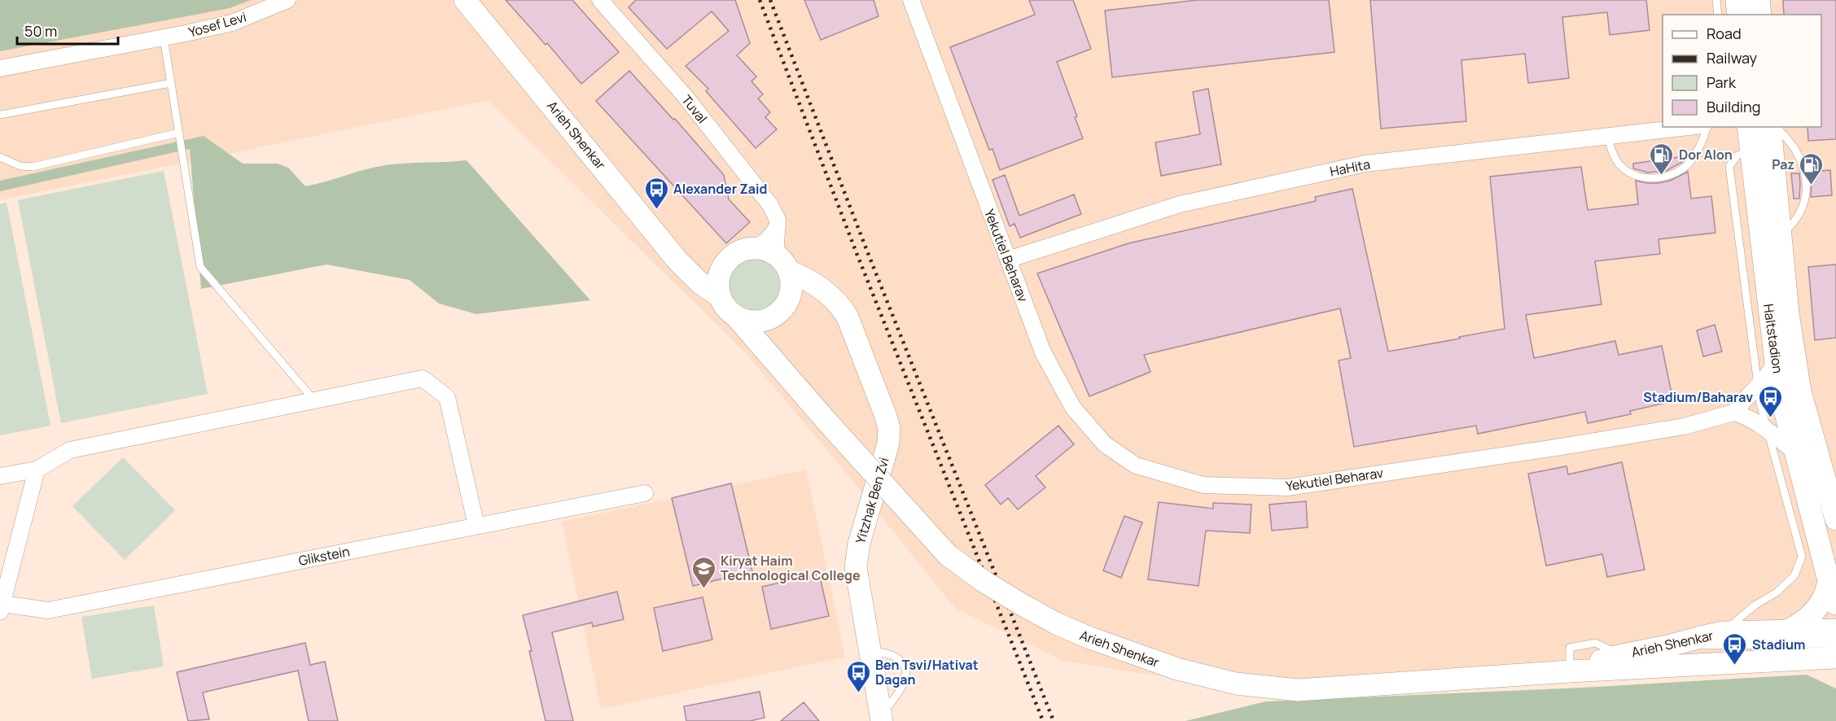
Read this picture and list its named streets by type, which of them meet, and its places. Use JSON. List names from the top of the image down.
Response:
{
  "streets": {
    "street": [
      "Yosef Levi",
      "Tuval",
      "Arieh Shenkar",
      "HaHita",
      "Yekutiel Beharav",
      "HaItstadion",
      "Yitzhak Ben Zvi",
      "Glikstein"
    ]
  },
  "crossings": [
    ["Tuval", "Arieh Shenkar"],
    ["Tuval", "Yitzhak Ben Zvi"],
    ["Arieh Shenkar", "Yitzhak Ben Zvi"],
    ["HaHita", "Yekutiel Beharav"]
  ],
  "places": {
    "fuel station": ["Dor Alon", "Paz"],
    "bus stop": [
      "Alexander Zaid",
      "Stadium/Baharav",
      "Stadium",
      "Ben Tsvi/Hativat Dagan"
    ],
    "school or university": ["Kiryat Haim Technological College"]
  },
  "legend": [
    "Road",
    "Railway",
    "Park",
    "Building"
  ],
  "scale_bar": "50 m"
}
